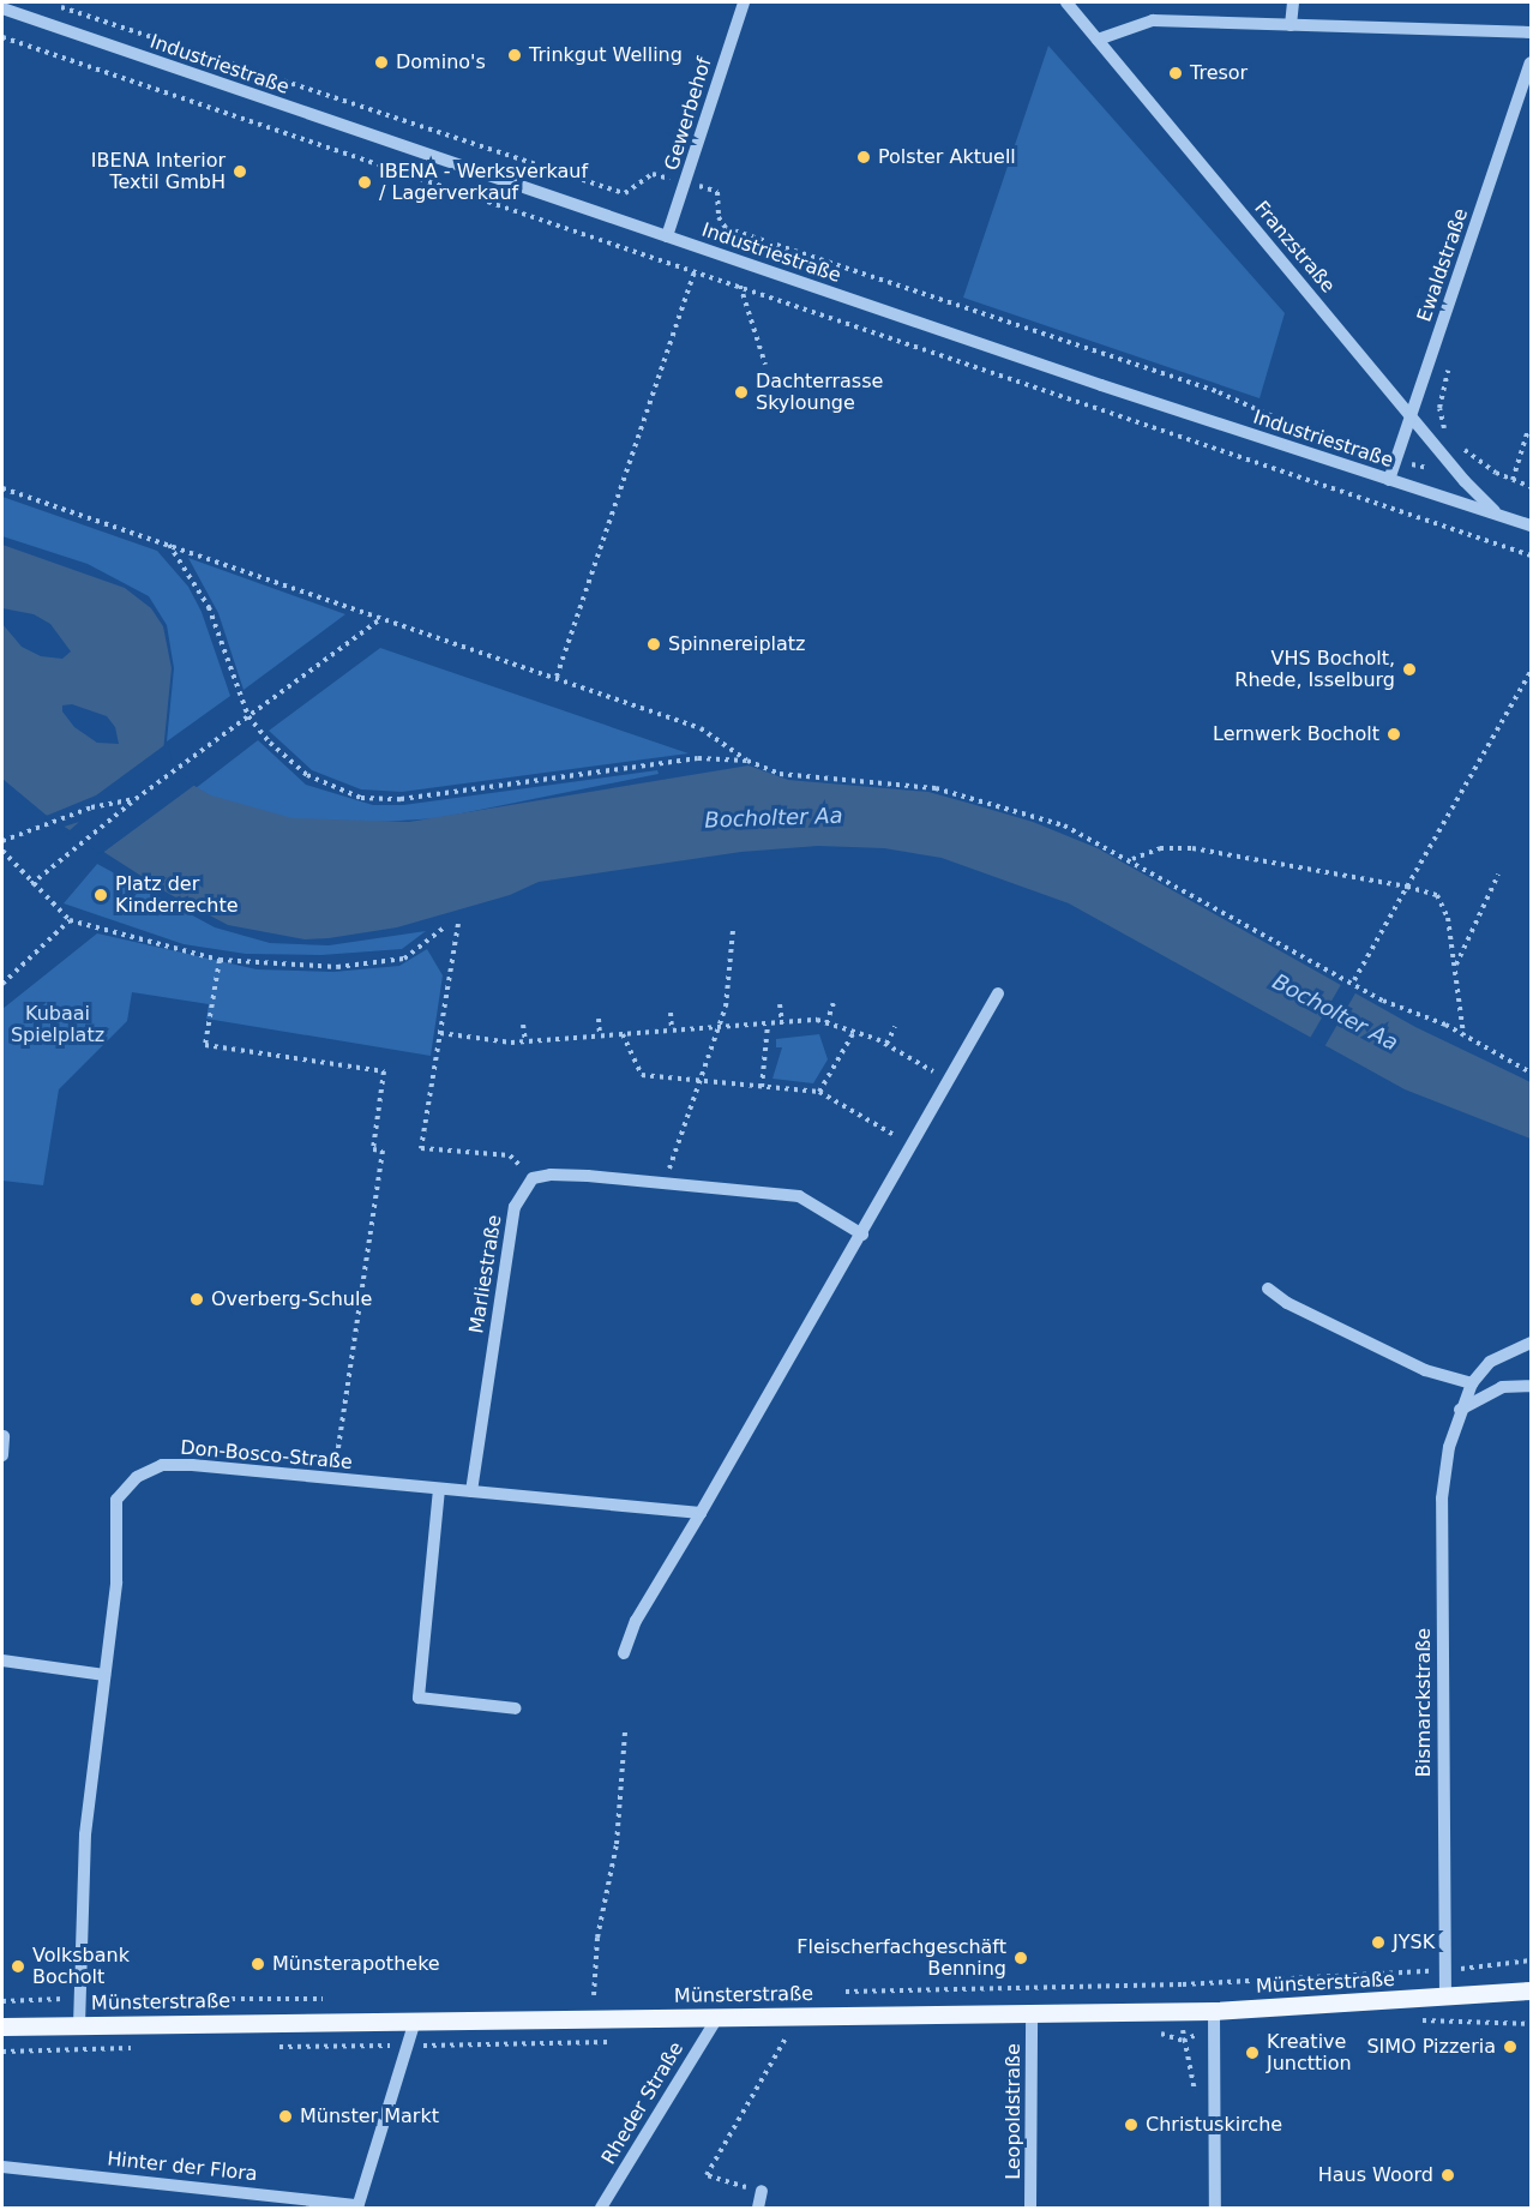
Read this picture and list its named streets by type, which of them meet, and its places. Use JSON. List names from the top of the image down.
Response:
{
  "streets": {
    "main road": ["Münsterstraße"],
    "street": [
      "Industriestraße",
      "Gewerbehof",
      "Franzstraße",
      "Ewaldstraße",
      "Marliestraße",
      "Don-Bosco-Straße",
      "Bismarckstraße",
      "Rheder Straße",
      "Leopoldstraße",
      "Hinter der Flora"
    ]
  },
  "crossings": [
    ["Industriestraße", "Gewerbehof"],
    ["Industriestraße", "Franzstraße"],
    ["Industriestraße", "Ewaldstraße"],
    ["Franzstraße", "Ewaldstraße"],
    ["Marliestraße", "Don-Bosco-Straße"],
    ["Don-Bosco-Straße", "Münsterstraße"],
    ["Bismarckstraße", "Münsterstraße"],
    ["Münsterstraße", "Rheder Straße"],
    ["Münsterstraße", "Leopoldstraße"],
    ["Münsterstraße", "Hinter der Flora"]
  ],
  "water": ["Bocholter Aa"],
  "parks": ["Kubaai Spielplatz"],
  "places": [
    "Trinkgut Welling",
    "Domino's",
    "Tresor",
    "Polster Aktuell",
    "IBENA Interior Textil GmbH",
    "IBENA - Werksverkauf / Lagerverkauf",
    "Dachterrasse Skylounge",
    "Spinnereiplatz",
    "VHS Bocholt, Rhede, Isselburg",
    "Lernwerk Bocholt",
    "Platz der Kinderrechte",
    "Overberg-Schule",
    "JYSK",
    "Fleischerfachgeschäft Benning",
    "Münsterapotheke",
    "Volksbank Bocholt",
    "SIMO Pizzeria",
    "Kreative Juncttion",
    "Münster Markt",
    "Christuskirche",
    "Haus Woord"
  ]
}
